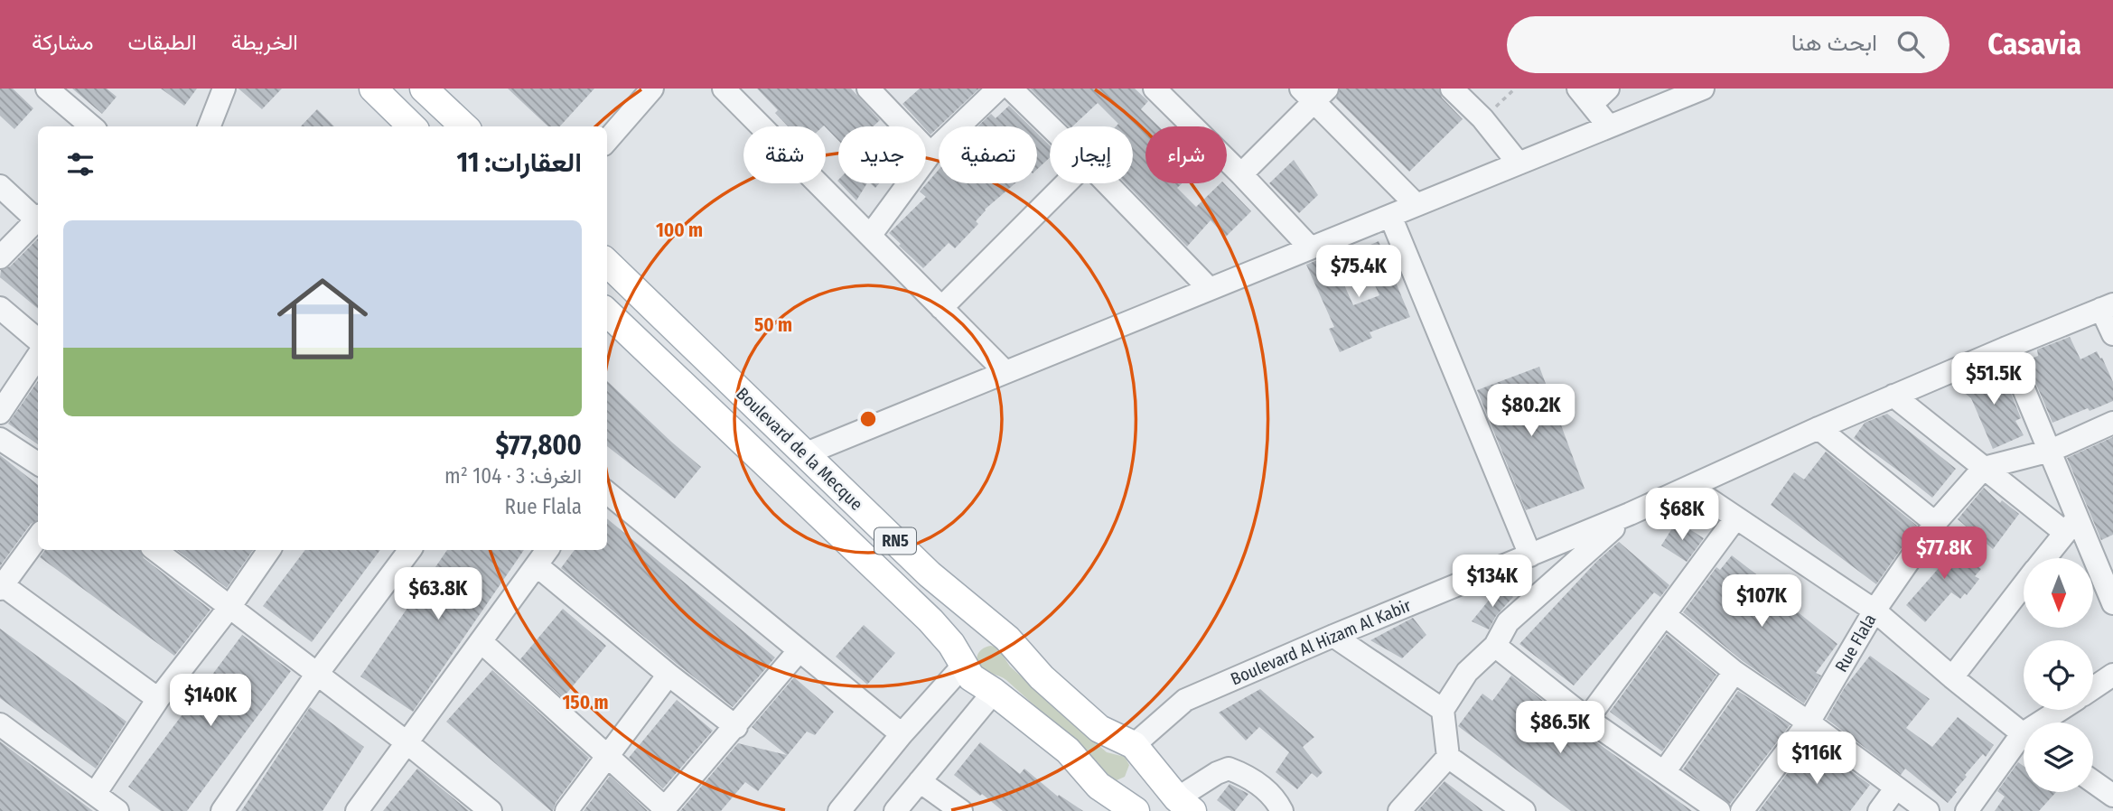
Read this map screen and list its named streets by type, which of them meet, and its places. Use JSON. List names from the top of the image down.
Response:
{
  "streets": {
    "main road": ["Boulevard de la Mecque", "RN5"],
    "street": ["Boulevard Al Hizam Al Kabir", "Rue Flala"]
  },
  "crossings": [
    ["Boulevard de la Mecque", "Boulevard Al Hizam Al Kabir"]
  ],
  "north": "bottom",
  "page": {
    "header": "Casavia",
    "search": "ابحث هنا",
    "nav": ["الخريطة", "الطبقات", "مشاركة"],
    "chip": [
      "شراء",
      "إيجار",
      "تصفية",
      "جديد",
      "شقة"
    ],
    "heading": "العقارات: 11",
    "list": [
      {
        "name": "$77,800",
        "note": "الغرف: 3 · 104 m² · Rue Flala"
      }
    ],
    "price": [
      "$75.4K",
      "$51.5K",
      "$80.2K",
      "$68K",
      "$77.8K",
      "$134K",
      "$63.8K",
      "$107K",
      "$140K",
      "$86.5K",
      "$116K"
    ]
  },
  "rings": ["100 m", "50 m", "150 m"]
}
